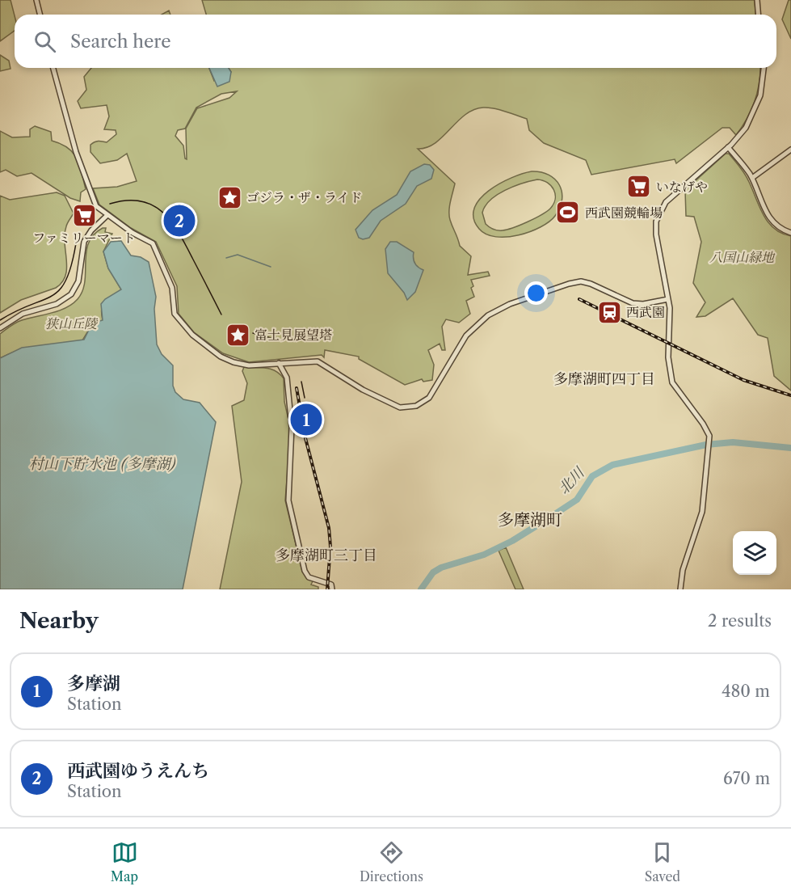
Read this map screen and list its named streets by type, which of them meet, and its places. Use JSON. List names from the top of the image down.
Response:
{
  "districts": ["多摩湖町四丁目", "多摩湖町", "多摩湖町三丁目"],
  "water": ["村山下貯水池 (多摩湖)", "北川"],
  "parks": ["八国山緑地", "狭山丘陵"],
  "places": {
    "supermarket": ["いなげや", "ファミリーマート"],
    "place": ["ゴジラ・ザ・ライド", "富士見展望塔"],
    "sports": ["西武園競輪場"],
    "station": ["西武園"]
  },
  "page": {
    "search": "Search here",
    "pins": ["2", "1"],
    "heading": ["Nearby", "2 results"],
    "list": [
      {
        "mark": "1",
        "name": "多摩湖",
        "note": "Station",
        "value": "480 m"
      },
      {
        "mark": "2",
        "name": "西武園ゆうえんち",
        "note": "Station",
        "value": "670 m"
      }
    ],
    "nav": ["Map", "Directions", "Saved"]
  }
}
